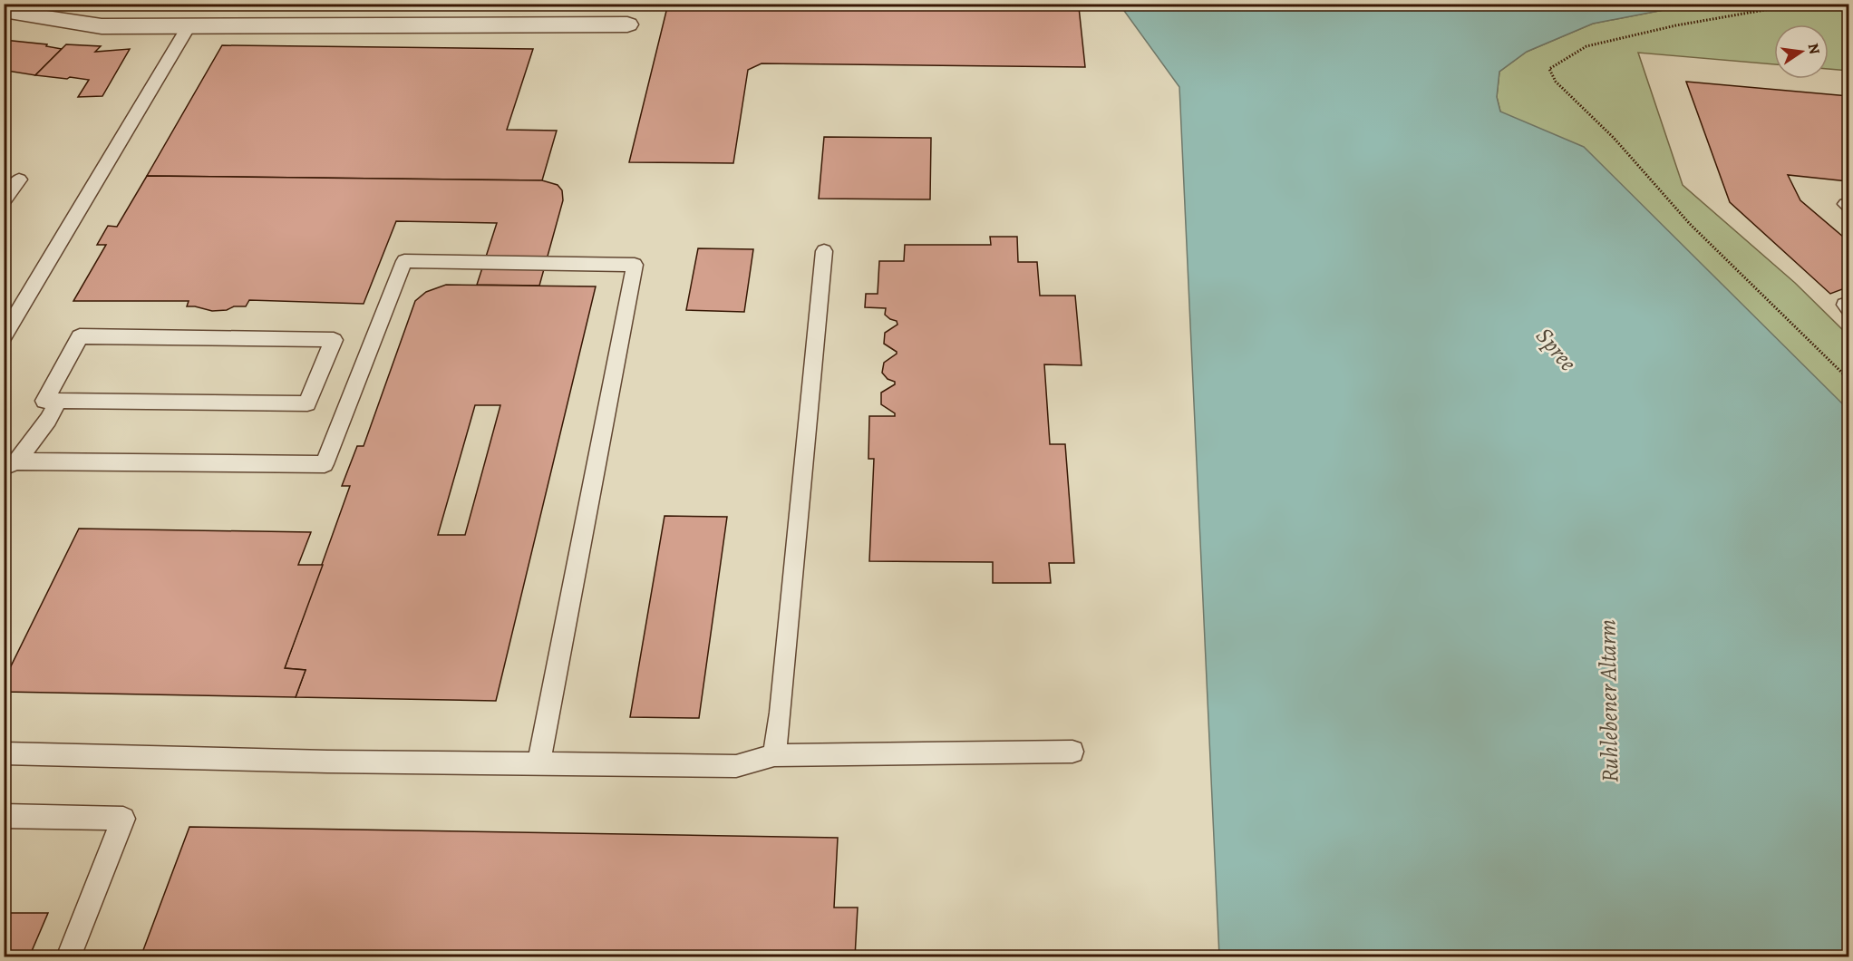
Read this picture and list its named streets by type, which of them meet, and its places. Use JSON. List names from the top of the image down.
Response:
{
  "water": ["Spree", "Ruhlebener Altarm"],
  "north": "right"
}
